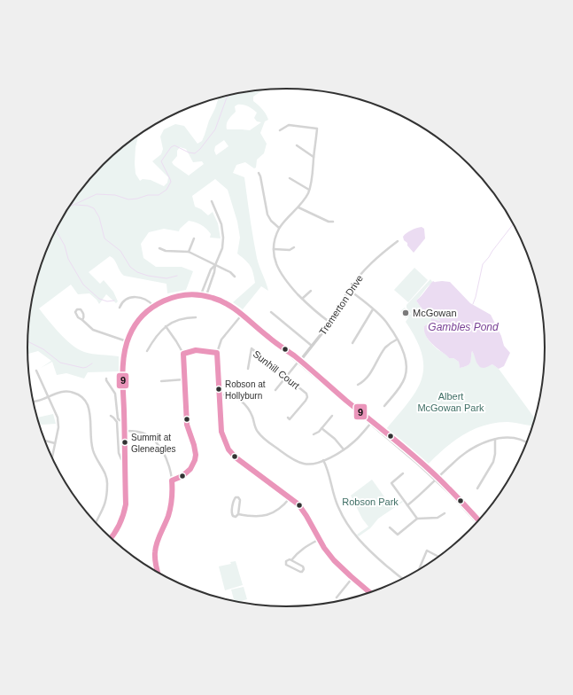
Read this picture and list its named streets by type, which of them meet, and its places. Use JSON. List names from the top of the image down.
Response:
{
  "streets": {
    "main road": ["Tremerton Drive"],
    "street": ["Sunhill Court"]
  },
  "crossings": [
    ["Tremerton Drive", "Sunhill Court"]
  ],
  "water": ["Gambles Pond"],
  "parks": ["Albert McGowan Park", "Robson Park"],
  "places": ["McGowan", "Robson at Hollyburn", "Summit at Gleneagles"],
  "lines": ["transit line 9"]
}
